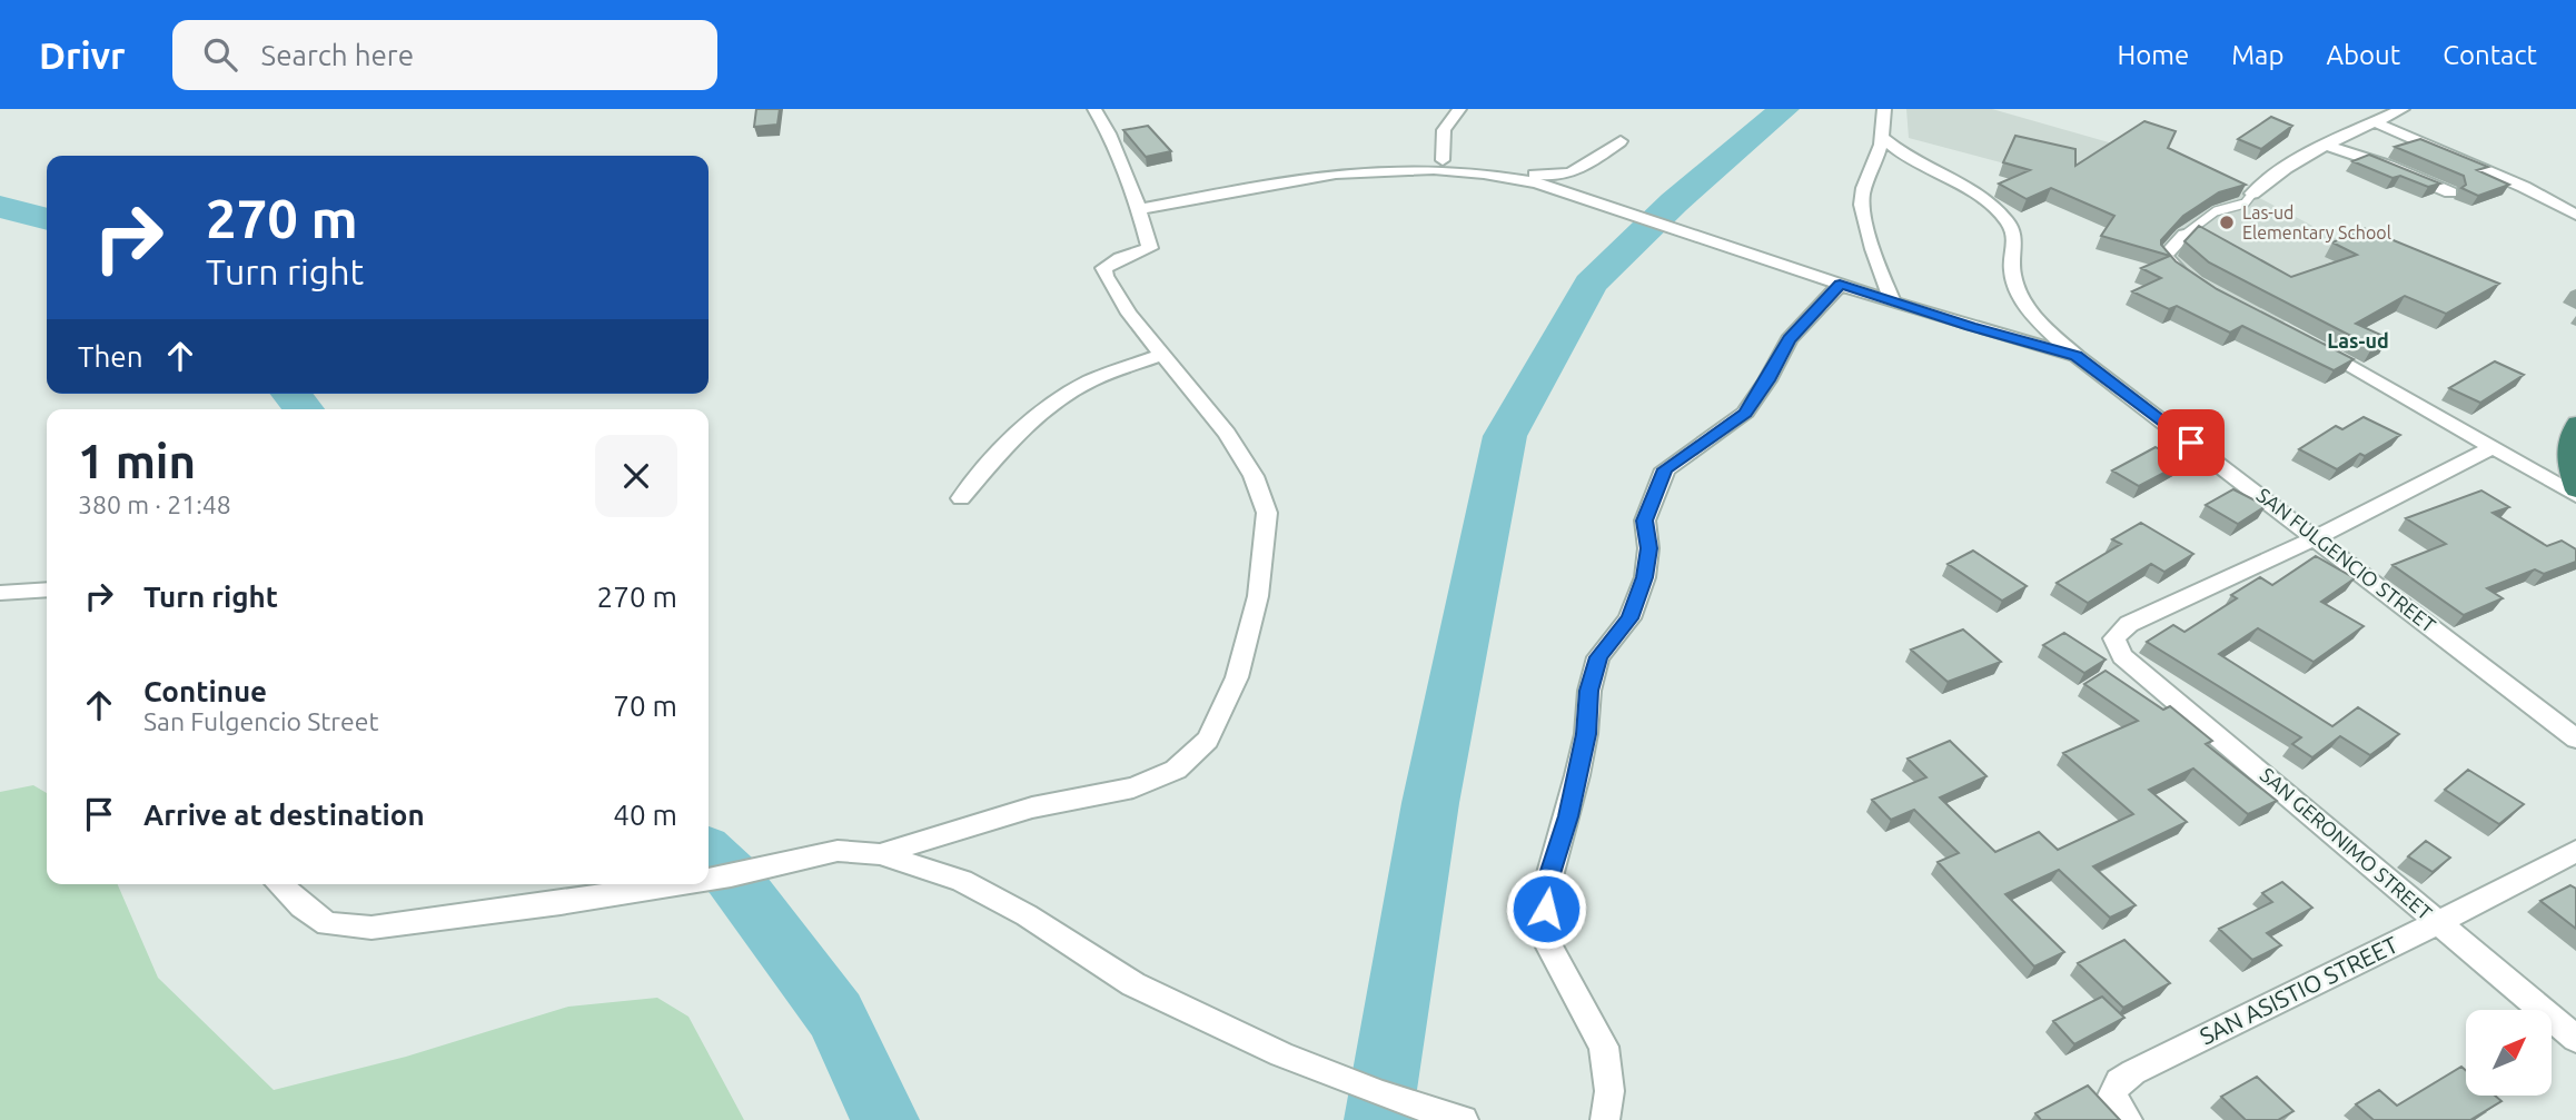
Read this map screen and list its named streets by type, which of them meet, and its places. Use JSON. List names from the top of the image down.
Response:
{
  "streets": {
    "street": ["SAN FULGENCIO STREET", "SAN GERONIMO STREET", "SAN ASISTIO STREET"]
  },
  "crossings": [
    ["SAN FULGENCIO STREET", "SAN GERONIMO STREET"],
    ["SAN GERONIMO STREET", "SAN ASISTIO STREET"]
  ],
  "districts": ["Las-ud"],
  "places": ["Las-ud Elementary School"],
  "north": "top right",
  "page": {
    "header": "Drivr",
    "search": "Search here",
    "nav": [
      "Home",
      "Map",
      "About",
      "Contact"
    ],
    "turn": ["270 m", "Turn right"],
    "then": "Then",
    "heading": ["1 min", "380 m · 21:48"],
    "list": [
      {
        "name": "Turn right",
        "value": "270 m"
      },
      {
        "name": "Continue",
        "note": "San Fulgencio Street",
        "value": "70 m"
      },
      {
        "name": "Arrive at destination",
        "value": "40 m"
      }
    ]
  }
}
